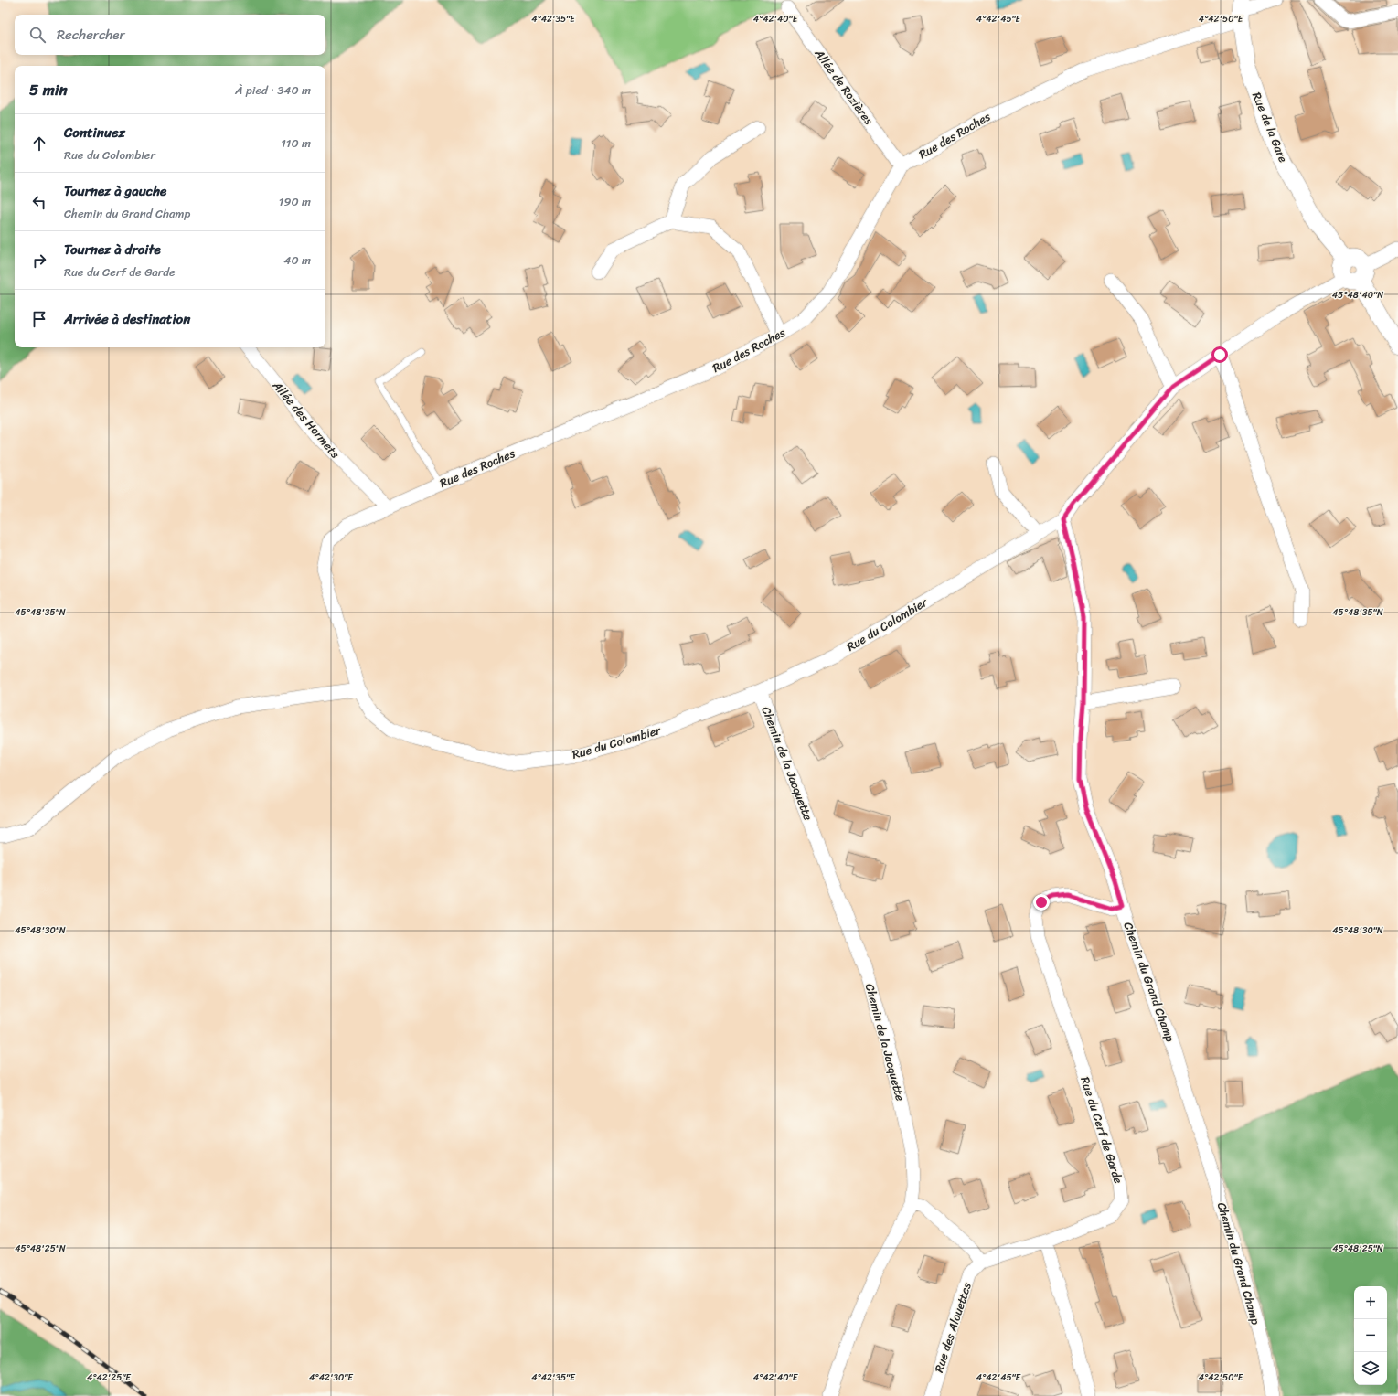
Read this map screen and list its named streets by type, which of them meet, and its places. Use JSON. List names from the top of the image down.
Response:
{
  "streets": {
    "street": [
      "Allée de Rozières",
      "Rue de la Gare",
      "Rue des Roches",
      "Allée des Hormets",
      "Rue du Colombier",
      "Chemin de la Jacquette",
      "Chemin du Grand Champ",
      "Rue du Cerf de Garde",
      "Rue des Alouettes"
    ]
  },
  "crossings": [
    ["Allée de Rozières", "Rue des Roches"],
    ["Rue de la Gare", "Rue des Roches"],
    ["Rue de la Gare", "Rue du Colombier"],
    ["Rue des Roches", "Allée des Hormets"],
    ["Rue des Roches", "Rue du Colombier"],
    ["Rue du Colombier", "Chemin de la Jacquette"],
    ["Rue du Colombier", "Chemin du Grand Champ"],
    ["Chemin du Grand Champ", "Rue du Cerf de Garde"]
  ],
  "page": {
    "search": "Rechercher",
    "heading": ["5 min", "À pied · 340 m"],
    "list": [
      ["Continuez", "Rue du Colombier", "110 m"],
      ["Tournez à gauche", "Chemin du Grand Champ", "190 m"],
      ["Tournez à droite", "Rue du Cerf de Garde", "40 m"],
      "Arrivée à destination"
    ],
    "map_buttons": ["+", "−"]
  },
  "coordinates": [
    "4°42'35\"E",
    "4°42'40\"E",
    "4°42'45\"E",
    "4°42'50\"E",
    "45°48'40\"N",
    "45°48'35\"N",
    "45°48'30\"N",
    "45°48'25\"N",
    "4°42'25\"E",
    "4°42'30\"E"
  ]
}
